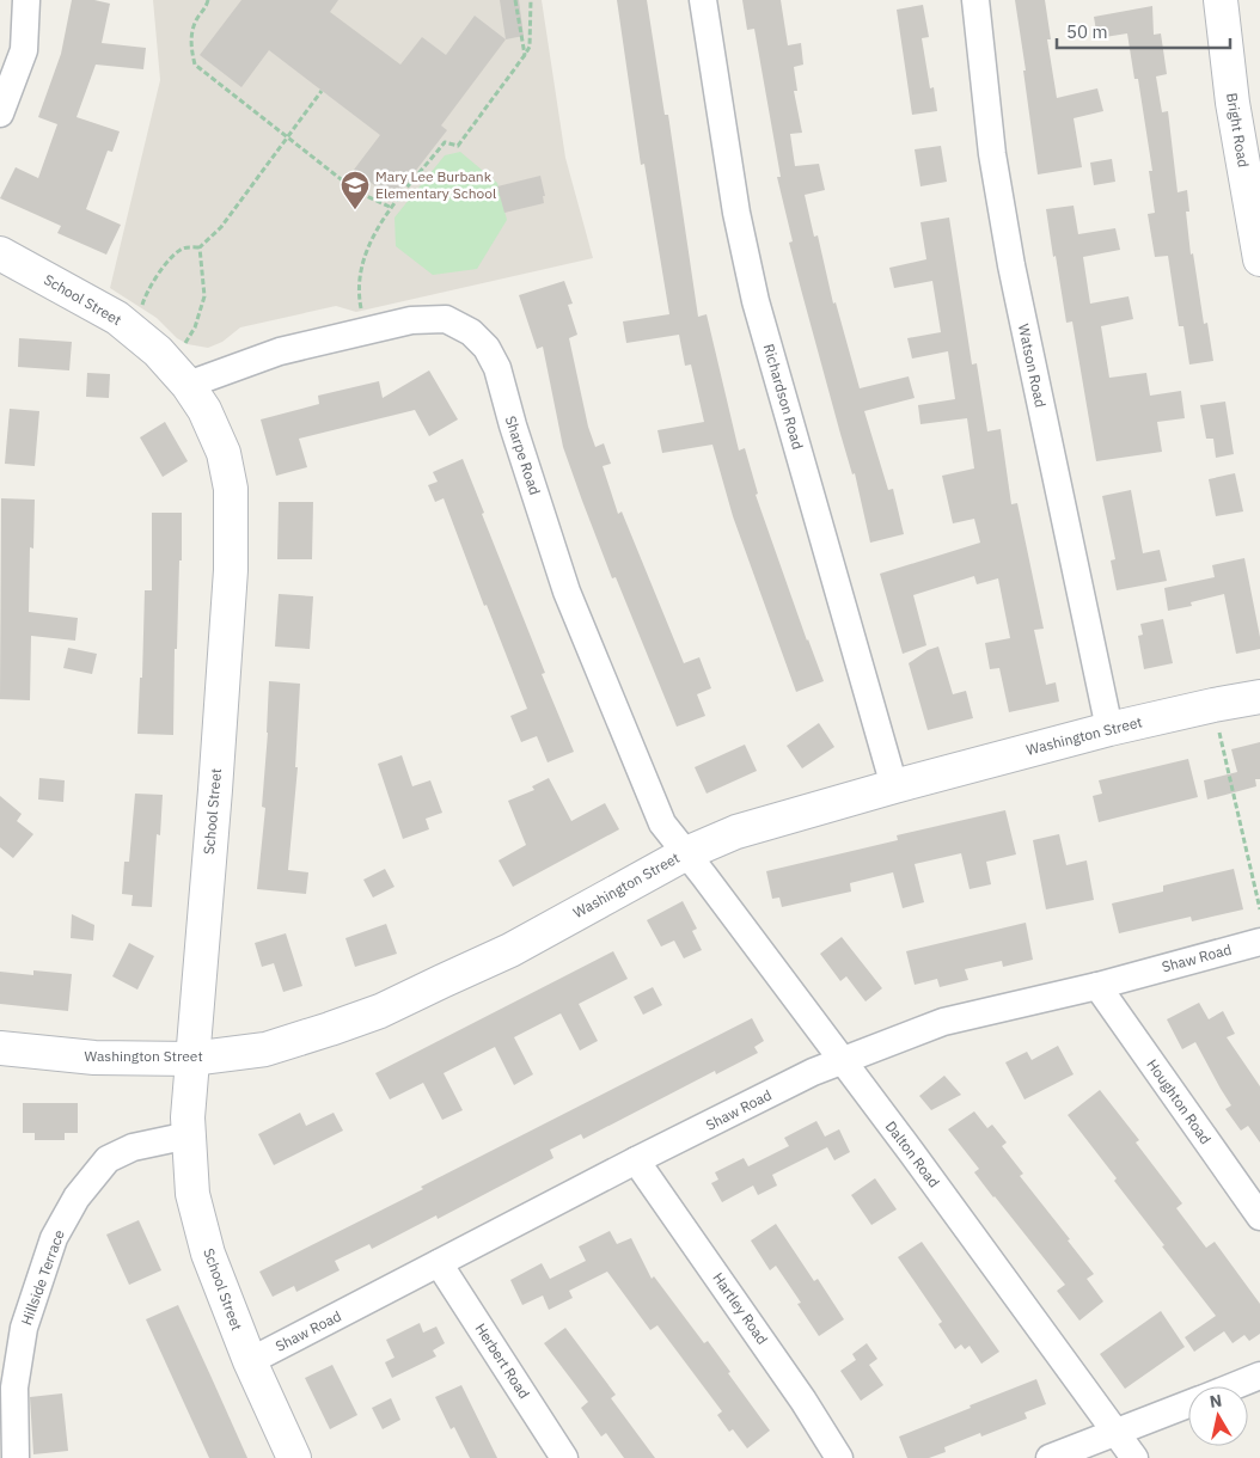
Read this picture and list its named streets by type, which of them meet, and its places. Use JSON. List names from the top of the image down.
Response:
{
  "streets": {
    "street": [
      "Bright Road",
      "School Street",
      "Watson Road",
      "Richardson Road",
      "Sharpe Road",
      "Washington Street",
      "Shaw Road",
      "Houghton Road",
      "Dalton Road",
      "Hillside Terrace",
      "Hartley Road",
      "Herbert Road"
    ]
  },
  "crossings": [
    ["School Street", "Sharpe Road"],
    ["School Street", "Washington Street"],
    ["School Street", "Shaw Road"],
    ["School Street", "Hillside Terrace"],
    ["Watson Road", "Washington Street"],
    ["Richardson Road", "Washington Street"],
    ["Sharpe Road", "Washington Street"],
    ["Sharpe Road", "Dalton Road"],
    ["Washington Street", "Dalton Road"],
    ["Shaw Road", "Houghton Road"],
    ["Shaw Road", "Dalton Road"],
    ["Shaw Road", "Hartley Road"],
    ["Shaw Road", "Herbert Road"]
  ],
  "places": {
    "school or university": ["Mary Lee Burbank Elementary School"]
  },
  "scale_bar": "50 m",
  "north": "top"
}
